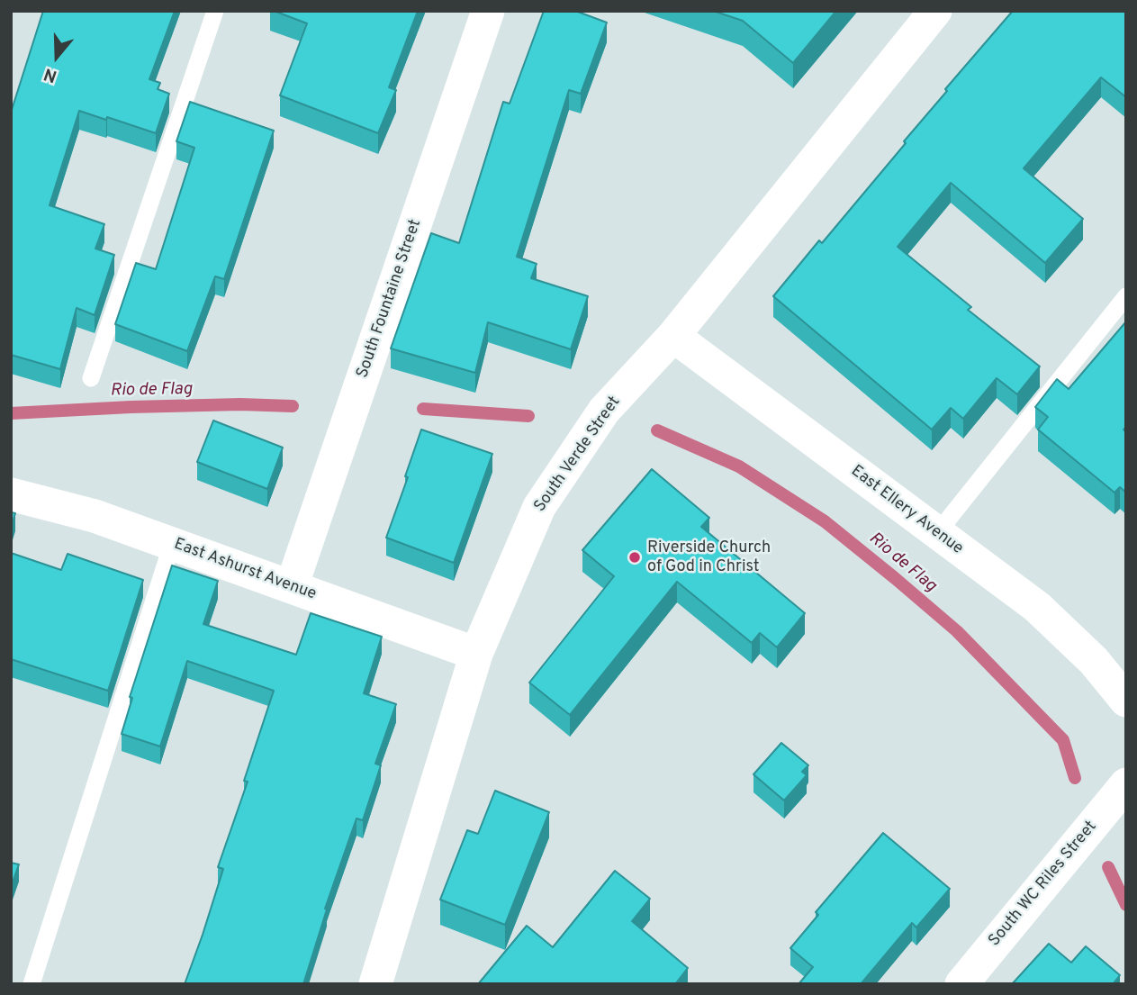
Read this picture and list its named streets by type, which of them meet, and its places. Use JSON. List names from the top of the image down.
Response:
{
  "streets": {
    "street": [
      "South Fountaine Street",
      "South Verde Street",
      "East Ellery Avenue",
      "East Ashurst Avenue",
      "South WC Riles Street"
    ]
  },
  "crossings": [
    ["South Fountaine Street", "East Ashurst Avenue"],
    ["South Verde Street", "East Ellery Avenue"],
    ["South Verde Street", "East Ashurst Avenue"]
  ],
  "water": ["Rio de Flag"],
  "places": ["Riverside Church of God in Christ"],
  "north": "bottom"
}
